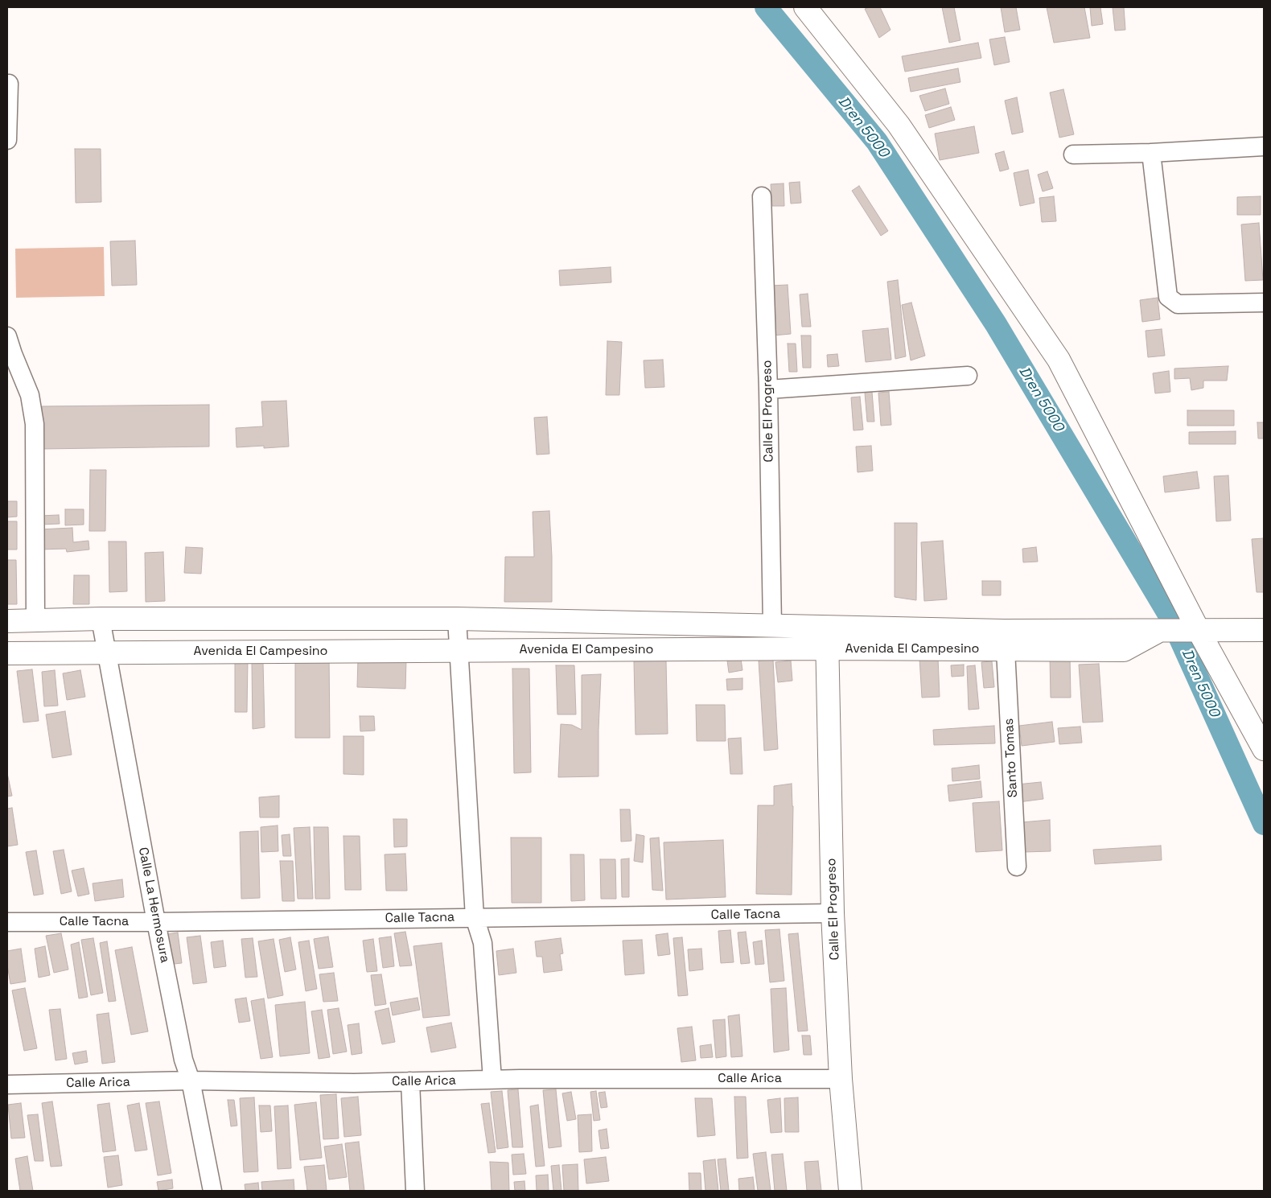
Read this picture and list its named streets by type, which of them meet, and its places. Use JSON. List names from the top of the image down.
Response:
{
  "streets": {
    "street": [
      "Calle El Progreso",
      "Avenida El Campesino",
      "Santo Tomas",
      "Calle La Hermosura",
      "Calle Tacna",
      "Calle Arica"
    ]
  },
  "crossings": [
    ["Calle El Progreso", "Avenida El Campesino"],
    ["Calle El Progreso", "Calle Tacna"],
    ["Calle El Progreso", "Calle Arica"],
    ["Avenida El Campesino", "Santo Tomas"],
    ["Avenida El Campesino", "Calle La Hermosura"],
    ["Calle La Hermosura", "Calle Tacna"],
    ["Calle La Hermosura", "Calle Arica"]
  ],
  "water": ["Dren 5000"]
}
